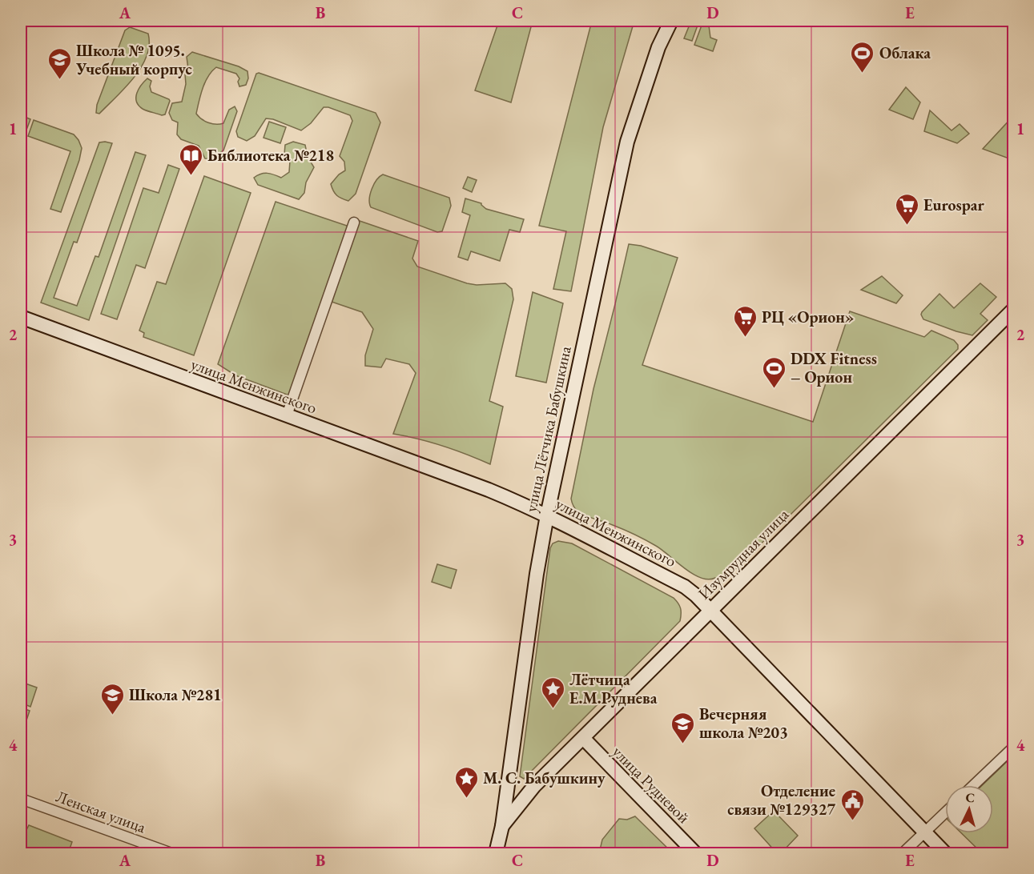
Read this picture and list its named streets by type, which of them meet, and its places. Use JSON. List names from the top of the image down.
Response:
{
  "streets": {
    "street": [
      "улица Менжинского",
      "улица Лётчика Бабушкина",
      "Изумрудная улица",
      "улица Рудневой",
      "Ленская улица"
    ]
  },
  "crossings": [
    ["улица Менжинского", "улица Лётчика Бабушкина"],
    ["улица Менжинского", "Изумрудная улица"],
    ["улица Лётчика Бабушкина", "Изумрудная улица"],
    ["Изумрудная улица", "улица Рудневой"]
  ],
  "places": {
    "sports": ["Облака", "DDX Fitness – Орион"],
    "school or university": ["Школа № 1095. Учебный корпус", "Школа №281", "Вечерняя школа №203"],
    "library": ["Библиотека №218"],
    "supermarket": ["Eurospar", "РЦ «Орион»"],
    "place": ["Лётчица Е.М.Руднева", "М. С. Бабушкину"],
    "public building": ["Отделение связи №129327"]
  },
  "north": "top",
  "grid": {
    "columns": [
      "A",
      "B",
      "C",
      "D",
      "E"
    ],
    "rows": [
      "1",
      "2",
      "3",
      "4"
    ]
  }
}
